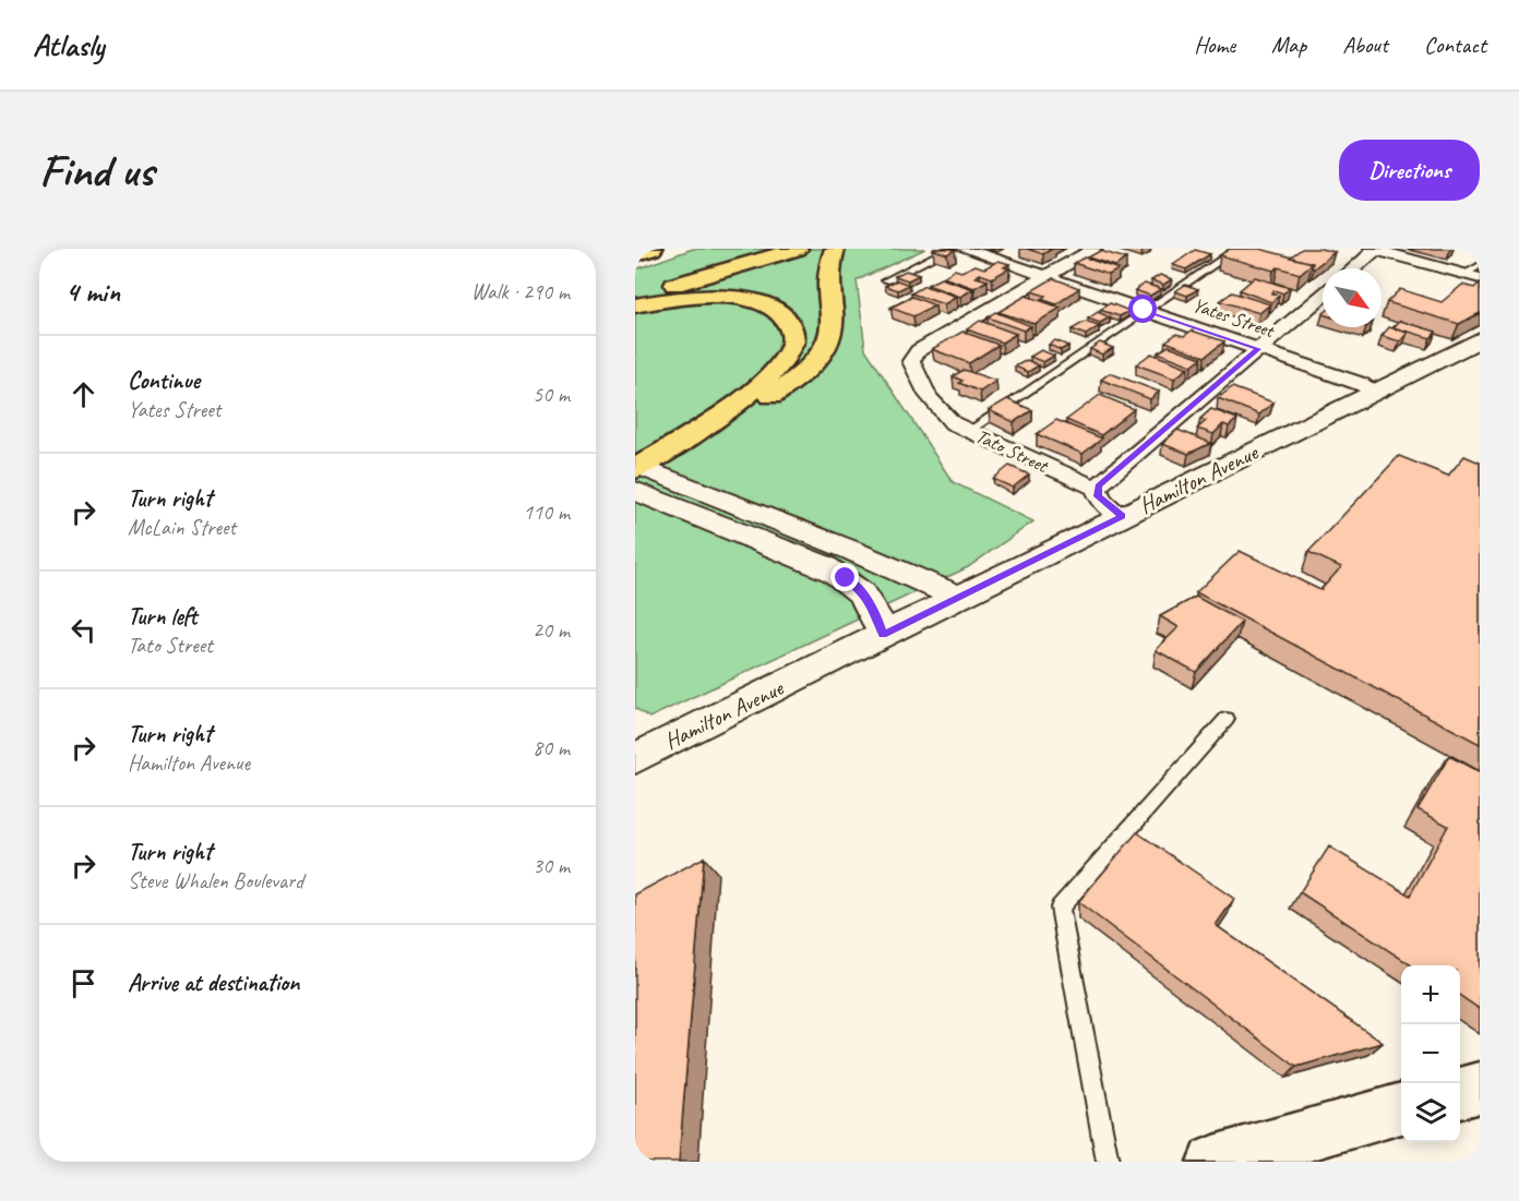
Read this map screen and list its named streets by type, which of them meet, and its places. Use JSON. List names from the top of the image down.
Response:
{
  "streets": {
    "street": ["Yates Street", "Tato Street", "Hamilton Avenue"]
  },
  "crossings": [
    ["Yates Street", "Tato Street"],
    ["Yates Street", "Hamilton Avenue"],
    ["Tato Street", "Hamilton Avenue"]
  ],
  "north": "bottom right",
  "page": {
    "header": "Atlasly",
    "nav": [
      "Home",
      "Map",
      "About",
      "Contact"
    ],
    "buttons": "Directions",
    "title": "Find us",
    "heading": ["4 min", "Walk · 290 m"],
    "list": [
      ["Continue", "Yates Street", "50 m"],
      ["Turn right", "McLain Street", "110 m"],
      ["Turn left", "Tato Street", "20 m"],
      ["Turn right", "Hamilton Avenue", "80 m"],
      ["Turn right", "Steve Whalen Boulevard", "30 m"],
      "Arrive at destination"
    ],
    "map_buttons": ["+", "−"]
  }
}
